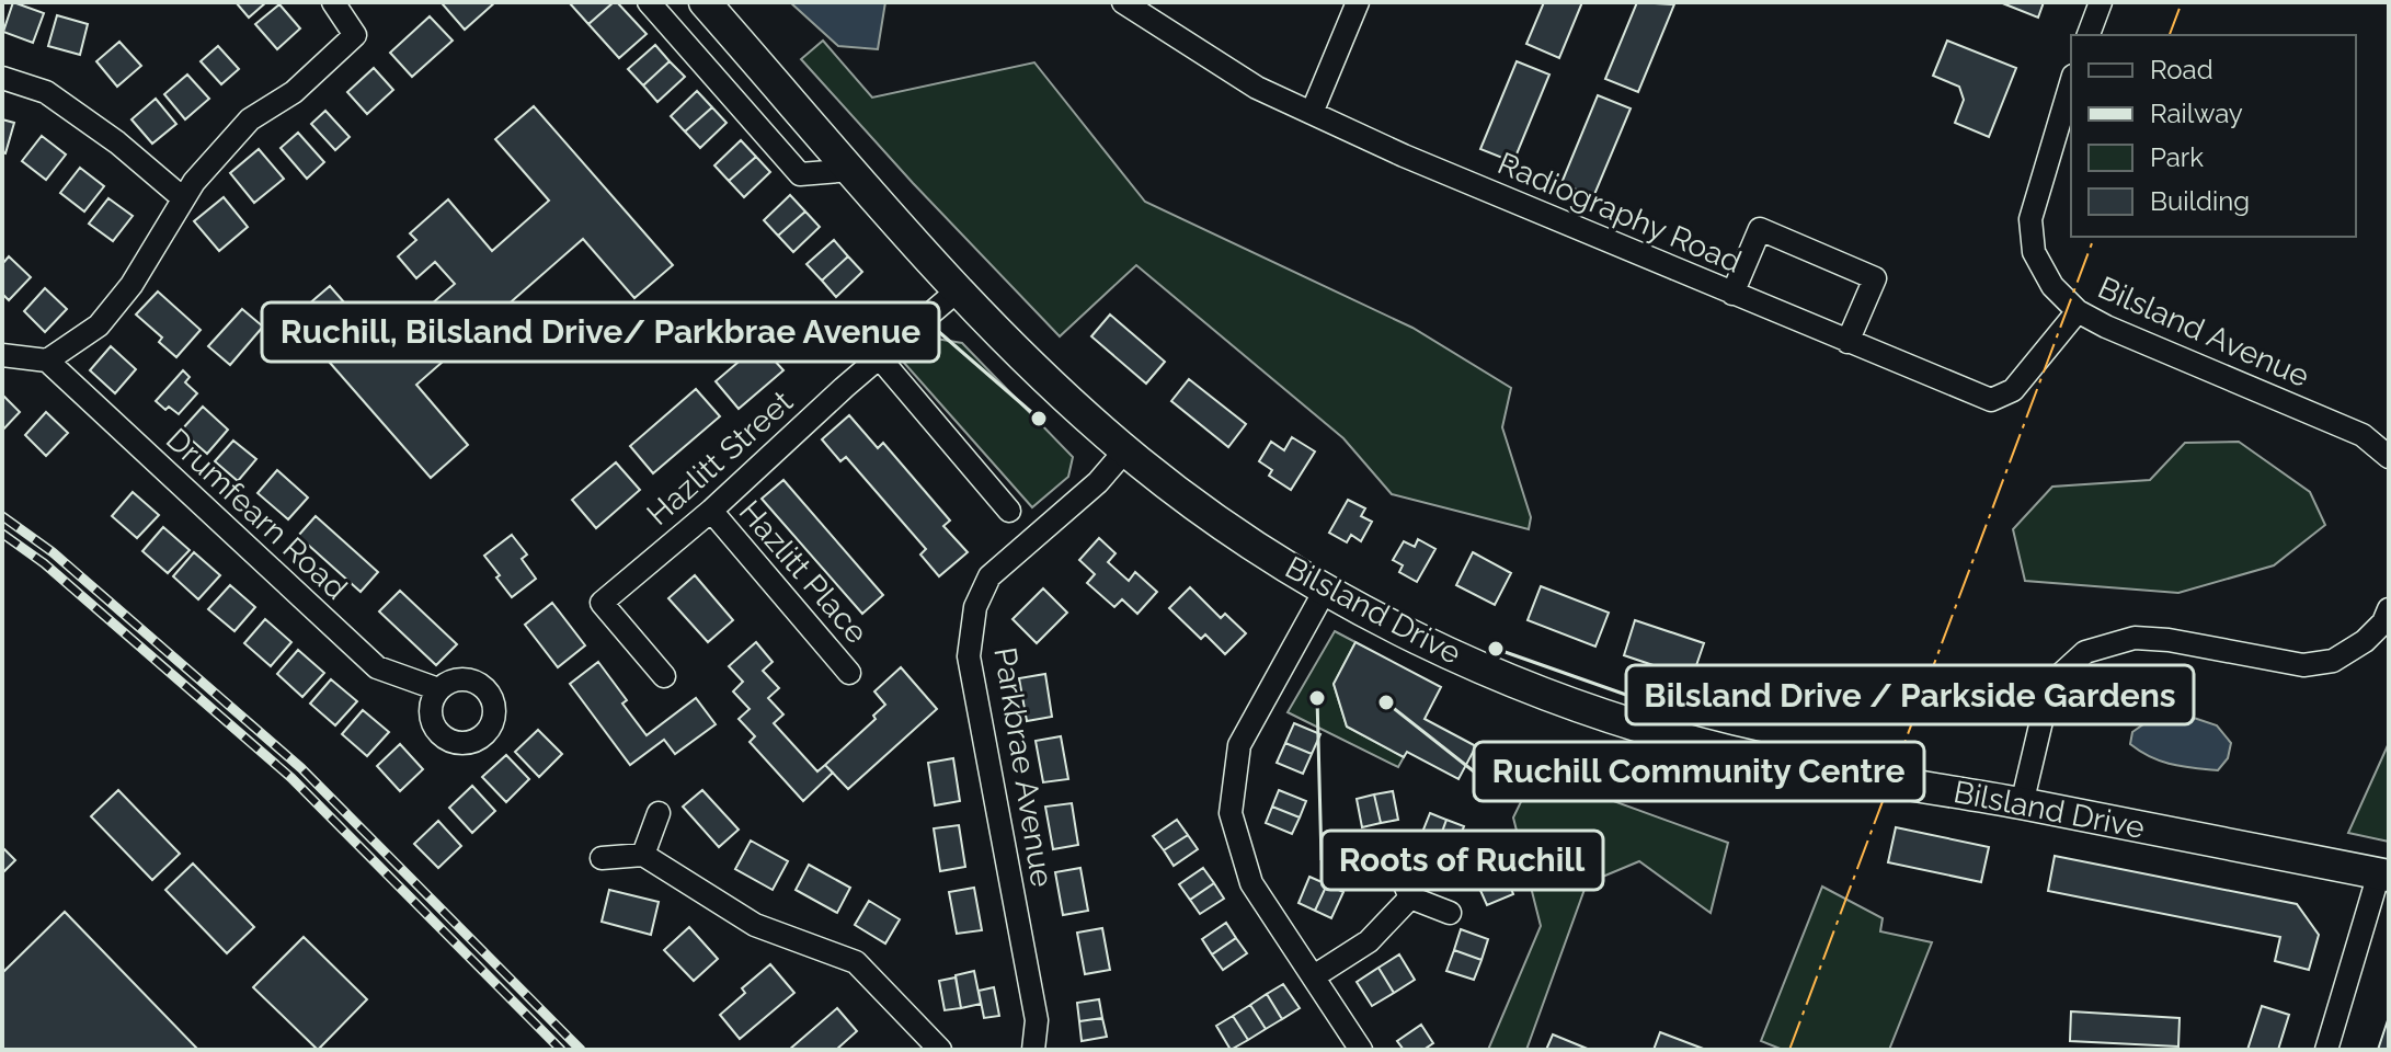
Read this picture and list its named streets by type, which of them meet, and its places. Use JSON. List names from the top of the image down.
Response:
{
  "streets": {
    "main road": ["Bilsland Drive"],
    "street": [
      "Radiography Road",
      "Bilsland Avenue",
      "Hazlitt Street",
      "Drumfearn Road",
      "Hazlitt Place",
      "Parkbrae Avenue"
    ]
  },
  "crossings": [
    ["Radiography Road", "Bilsland Avenue"],
    ["Hazlitt Street", "Hazlitt Place"],
    ["Hazlitt Street", "Bilsland Drive"],
    ["Bilsland Drive", "Parkbrae Avenue"]
  ],
  "places": [
    "Ruchill, Bilsland Drive/ Parkbrae Avenue",
    "Bilsland Drive / Parkside Gardens",
    "Roots of Ruchill",
    "Ruchill Community Centre"
  ],
  "legend": [
    "Road",
    "Railway",
    "Park",
    "Building"
  ]
}
